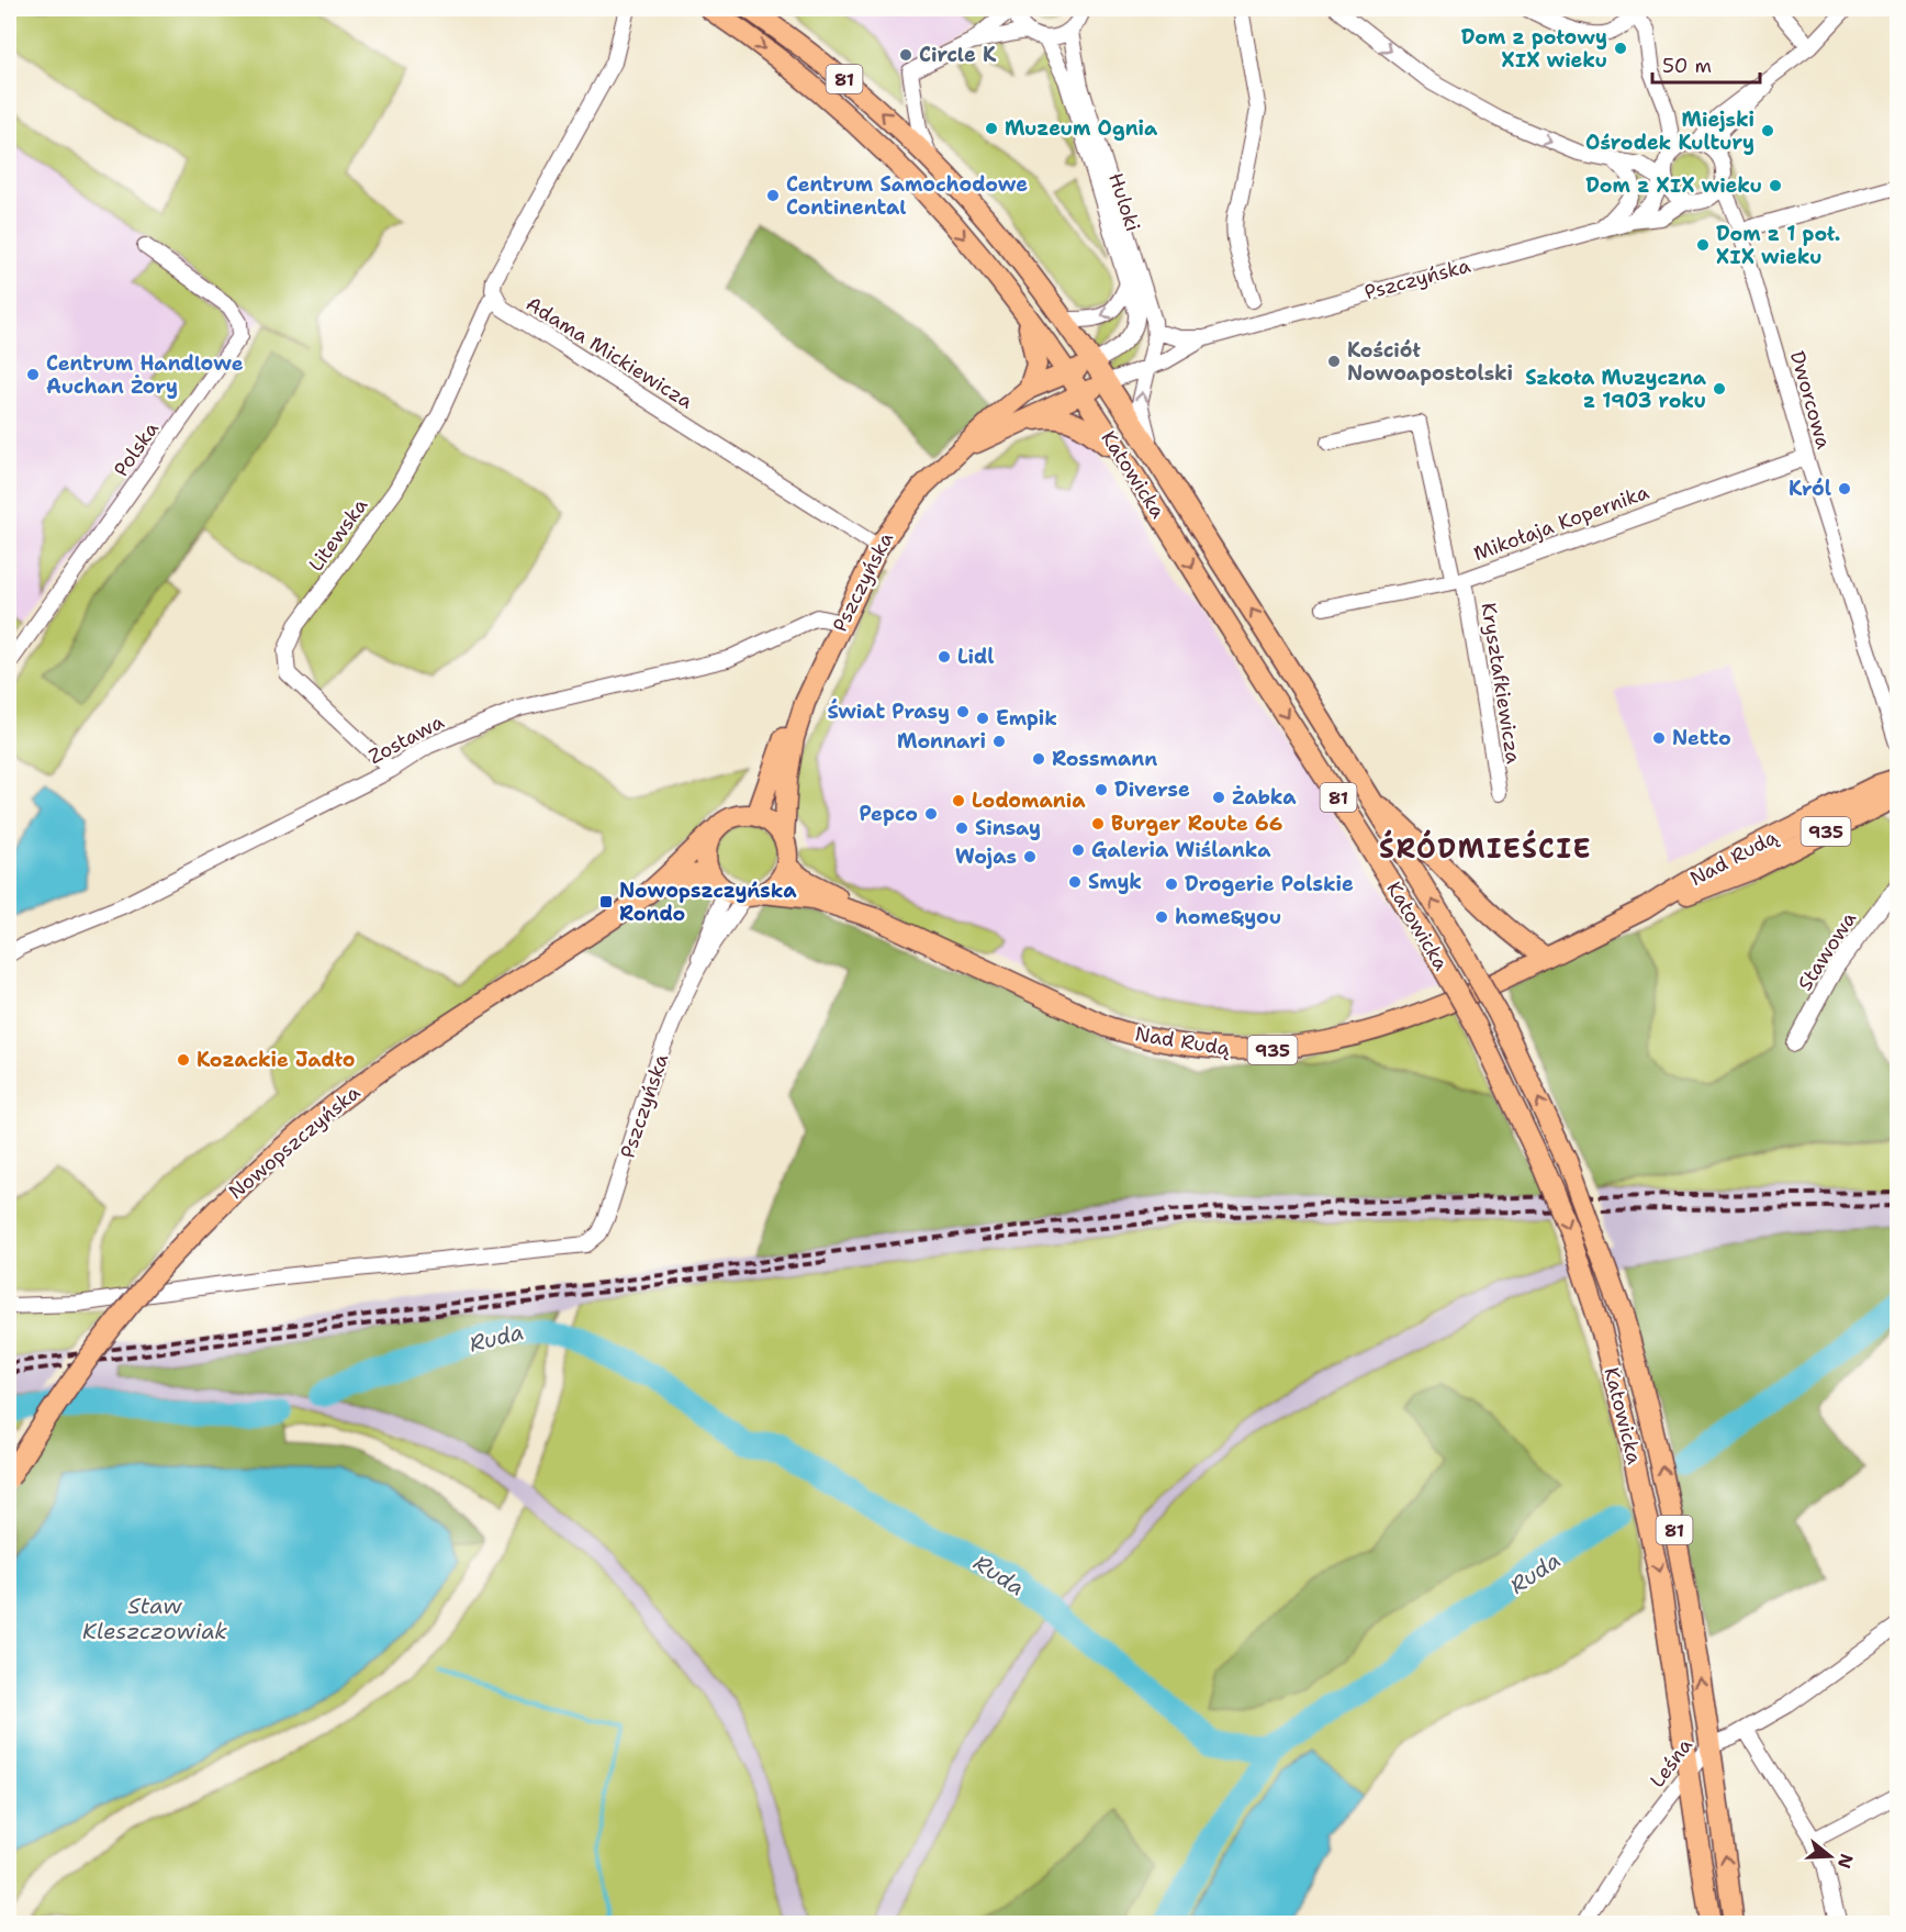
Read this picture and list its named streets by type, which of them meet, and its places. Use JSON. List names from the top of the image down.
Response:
{
  "streets": {
    "main road": [
      "81",
      "Pszczyńska",
      "Katowicka",
      "935",
      "Nad Rudą",
      "Nowopszczyńska"
    ],
    "street": [
      "Huloki",
      "Adama Mickiewicza",
      "Dworcowa",
      "Polska",
      "Mikołaja Kopernika",
      "Litewska",
      "Krysztafkiewicza",
      "Zostawa",
      "Stawowa",
      "Leśna"
    ]
  },
  "crossings": [
    ["Huloki", "Pszczyńska"],
    ["Huloki", "Katowicka"],
    ["Pszczyńska", "Adama Mickiewicza"],
    ["Pszczyńska", "Dworcowa"],
    ["Pszczyńska", "Katowicka"],
    ["Pszczyńska", "Zostawa"],
    ["Pszczyńska", "935"],
    ["Pszczyńska", "Nad Rudą"],
    ["Pszczyńska", "Nowopszczyńska"],
    ["Adama Mickiewicza", "Litewska"],
    ["Dworcowa", "Mikołaja Kopernika"],
    ["Katowicka", "Leśna"],
    ["Mikołaja Kopernika", "Krysztafkiewicza"],
    ["Litewska", "Zostawa"],
    ["935", "Nad Rudą"],
    ["935", "Nowopszczyńska"],
    ["Nad Rudą", "Nowopszczyńska"]
  ],
  "districts": ["ŚRÓDMIEŚCIE"],
  "water": ["Ruda", "Staw Kleszczowiak"],
  "places": {
    "other": [
      "Dom z połowy XIX wieku",
      "Circle K",
      "Muzeum Ognia",
      "Miejski Ośrodek Kultury",
      "Dom z XIX wieku",
      "Centrum Samochodowe Continental",
      "Dom z 1 poł. XIX wieku",
      "Kościół Nowoapostolski",
      "Centrum Handlowe Auchan Żory",
      "Szkoła Muzyczna z 1903 roku",
      "Król",
      "Lidl",
      "Świat Prasy",
      "Empik",
      "Netto",
      "Monnari",
      "Rossmann",
      "Diverse",
      "Żabka",
      "Lodomania",
      "Pepco",
      "Burger Route 66",
      "Sinsay",
      "Galeria Wiślanka",
      "Wojas",
      "Smyk",
      "Drogerie Polskie",
      "home&you",
      "Kozackie Jadło"
    ],
    "transit": ["Nowopszczyńska Rondo"]
  },
  "scale_bar": "50 m",
  "north": "right"
}
